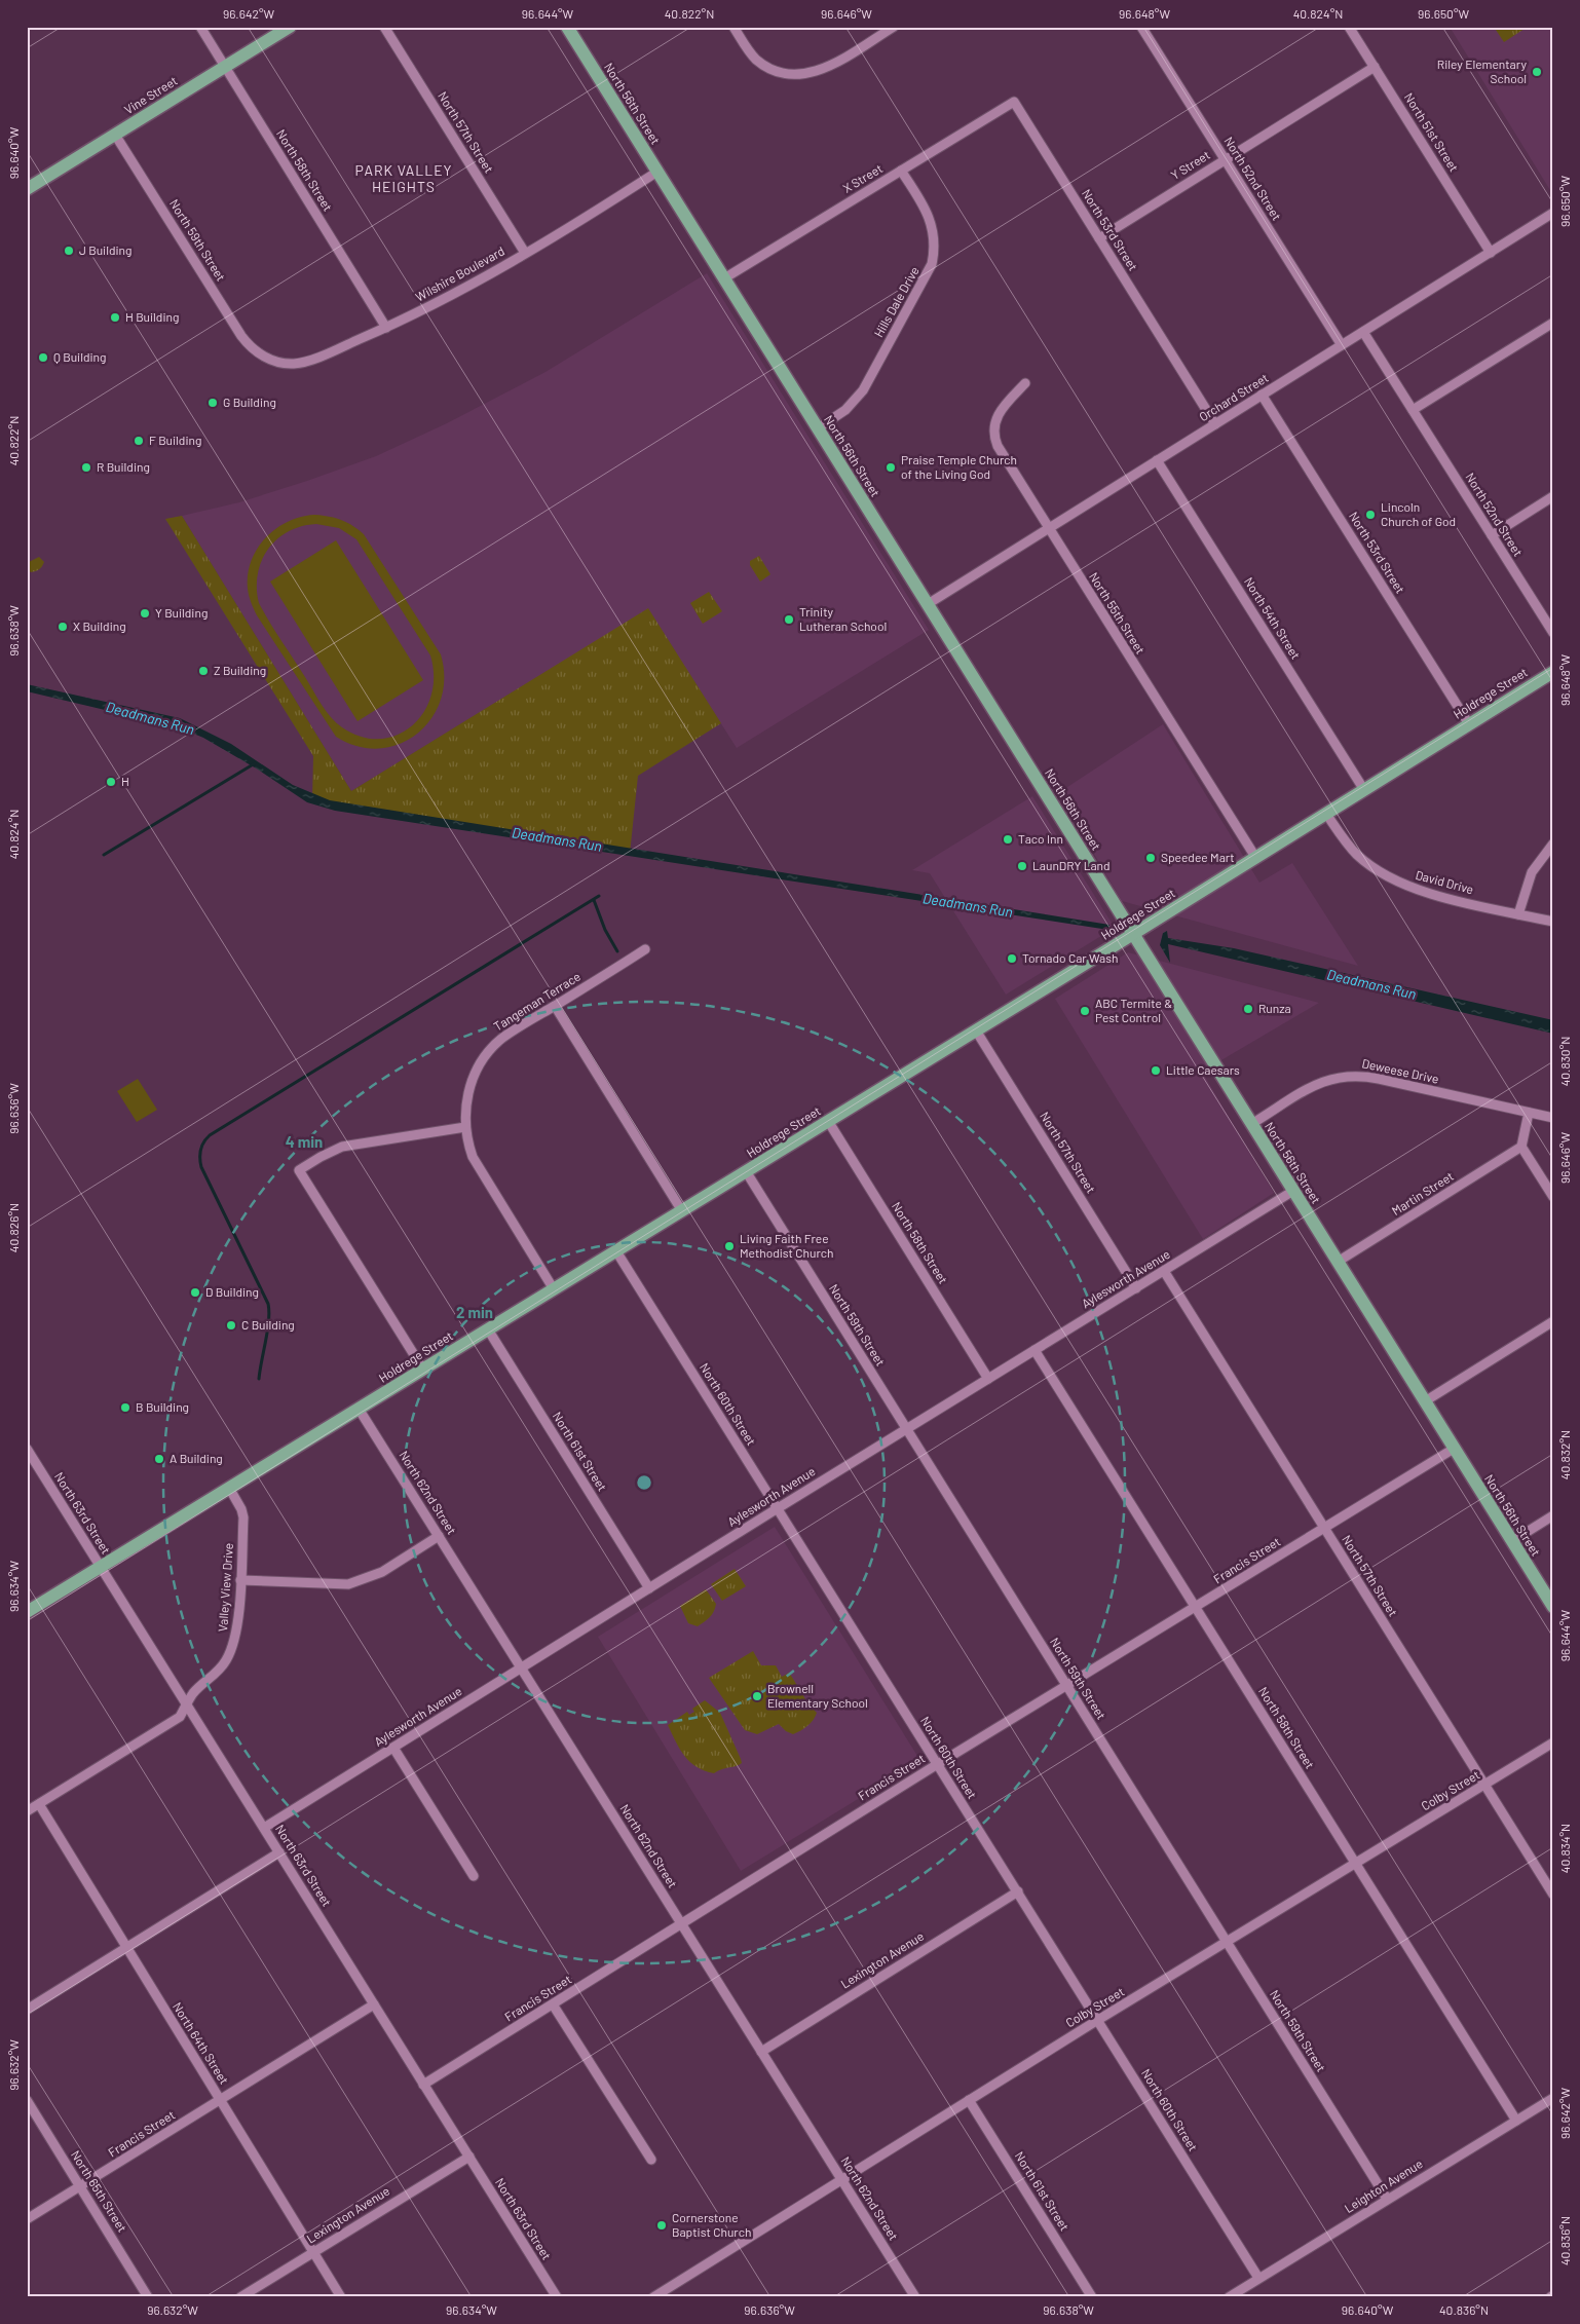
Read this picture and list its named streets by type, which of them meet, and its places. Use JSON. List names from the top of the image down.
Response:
{
  "streets": {
    "main road": ["Vine Street", "North 56th Street", "Holdrege Street"],
    "street": [
      "North 57th Street",
      "North 51st Street",
      "Y Street",
      "North 58th Street",
      "X Street",
      "North 52nd Street",
      "North 53rd Street",
      "North 59th Street",
      "Wilshire Boulevard",
      "Hills Dale Drive",
      "Orchard Street",
      "North 55th Street",
      "North 54th Street",
      "David Drive",
      "Tangeman Terrace",
      "Deweese Drive",
      "Martin Street",
      "Aylesworth Avenue",
      "North 60th Street",
      "North 61st Street",
      "North 62nd Street",
      "North 63rd Street",
      "Francis Street",
      "Valley View Drive",
      "Colby Street",
      "Lexington Avenue",
      "North 64th Street",
      "Leighton Avenue",
      "North 65th Street"
    ]
  },
  "crossings": [
    ["Vine Street", "North 58th Street"],
    ["Vine Street", "North 59th Street"],
    ["North 56th Street", "X Street"],
    ["North 56th Street", "Wilshire Boulevard"],
    ["North 56th Street", "Hills Dale Drive"],
    ["North 56th Street", "Orchard Street"],
    ["North 56th Street", "Holdrege Street"],
    ["North 56th Street", "Deweese Drive"],
    ["North 56th Street", "Martin Street"],
    ["North 56th Street", "Aylesworth Avenue"],
    ["North 56th Street", "Francis Street"],
    ["North 57th Street", "Wilshire Boulevard"],
    ["North 57th Street", "Holdrege Street"],
    ["North 57th Street", "Aylesworth Avenue"],
    ["North 57th Street", "Francis Street"],
    ["North 57th Street", "Colby Street"],
    ["North 51st Street", "Y Street"],
    ["North 51st Street", "Orchard Street"],
    ["Y Street", "North 52nd Street"],
    ["Y Street", "North 53rd Street"],
    ["North 58th Street", "Wilshire Boulevard"],
    ["North 58th Street", "Holdrege Street"],
    ["North 58th Street", "Aylesworth Avenue"],
    ["North 58th Street", "Francis Street"],
    ["North 58th Street", "Colby Street"],
    ["North 58th Street", "Leighton Avenue"],
    ["X Street", "North 53rd Street"],
    ["X Street", "Hills Dale Drive"],
    ["North 52nd Street", "Orchard Street"],
    ["North 53rd Street", "Orchard Street"],
    ["North 53rd Street", "Holdrege Street"],
    ["North 59th Street", "Wilshire Boulevard"],
    ["North 59th Street", "Holdrege Street"],
    ["North 59th Street", "Aylesworth Avenue"],
    ["North 59th Street", "Francis Street"],
    ["North 59th Street", "Colby Street"],
    ["North 59th Street", "Leighton Avenue"],
    ["Orchard Street", "North 55th Street"],
    ["Orchard Street", "North 54th Street"],
    ["North 55th Street", "Holdrege Street"],
    ["North 54th Street", "Holdrege Street"],
    ["Holdrege Street", "David Drive"],
    ["Holdrege Street", "North 60th Street"],
    ["Holdrege Street", "North 61st Street"],
    ["Holdrege Street", "North 62nd Street"],
    ["Holdrege Street", "North 63rd Street"],
    ["Holdrege Street", "Valley View Drive"],
    ["Aylesworth Avenue", "North 60th Street"],
    ["Aylesworth Avenue", "North 61st Street"],
    ["Aylesworth Avenue", "North 62nd Street"],
    ["Aylesworth Avenue", "North 63rd Street"],
    ["North 60th Street", "Francis Street"],
    ["North 60th Street", "Colby Street"],
    ["North 60th Street", "Lexington Avenue"],
    ["North 60th Street", "Leighton Avenue"],
    ["North 61st Street", "Colby Street"],
    ["North 62nd Street", "Francis Street"],
    ["North 62nd Street", "Colby Street"],
    ["North 62nd Street", "Lexington Avenue"],
    ["North 63rd Street", "Francis Street"],
    ["North 63rd Street", "Valley View Drive"],
    ["North 63rd Street", "Lexington Avenue"],
    ["Francis Street", "North 64th Street"],
    ["Francis Street", "North 65th Street"],
    ["Valley View Drive", "North 64th Street"],
    ["Lexington Avenue", "North 64th Street"]
  ],
  "districts": ["PARK VALLEY HEIGHTS"],
  "water": ["Deadmans Run"],
  "places": [
    "Riley Elementary School",
    "J Building",
    "H Building",
    "Q Building",
    "G Building",
    "F Building",
    "R Building",
    "Praise Temple Church of the Living God",
    "Lincoln Church of God",
    "Y Building",
    "Trinity Lutheran School",
    "X Building",
    "Z Building",
    "H",
    "Taco Inn",
    "Speedee Mart",
    "LaunDRY Land",
    "Tornado Car Wash",
    "Runza",
    "ABC Termite & Pest Control",
    "Little Caesars",
    "Living Faith Free Methodist Church",
    "D Building",
    "C Building",
    "B Building",
    "A Building",
    "Brownell Elementary School",
    "Cornerstone Baptist Church"
  ],
  "coordinates": [
    "96.642°W",
    "96.644°W",
    "40.822°N",
    "96.646°W",
    "96.648°W",
    "40.824°N",
    "96.650°W",
    "96.640°W",
    "96.638°W",
    "40.830°N",
    "96.636°W",
    "40.826°N",
    "40.832°N",
    "96.634°W",
    "40.834°N",
    "96.632°W",
    "40.836°N"
  ],
  "rings": ["4 min", "2 min"]
}
